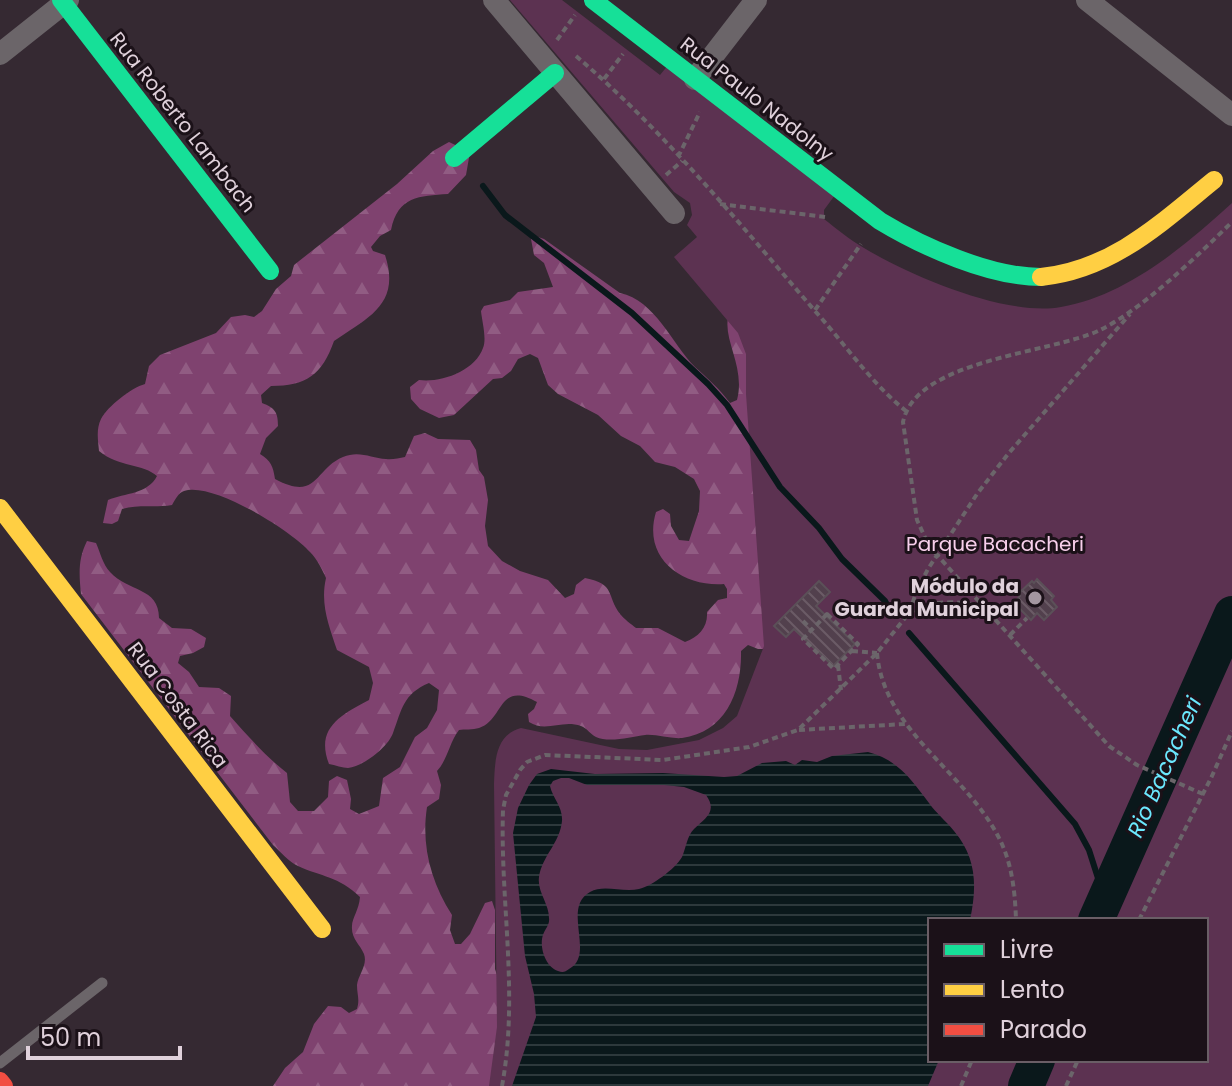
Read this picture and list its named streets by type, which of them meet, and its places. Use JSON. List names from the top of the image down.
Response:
{
  "streets": {
    "street": ["Rua Paulo Nadolny", "Rua Roberto Lambach", "Rua Costa Rica"]
  },
  "water": ["Rio Bacacheri"],
  "parks": ["Parque Bacacheri"],
  "places": ["Módulo da Guarda Municipal"],
  "legend": ["Livre", "Lento", "Parado"],
  "scale_bar": "50 m"
}
